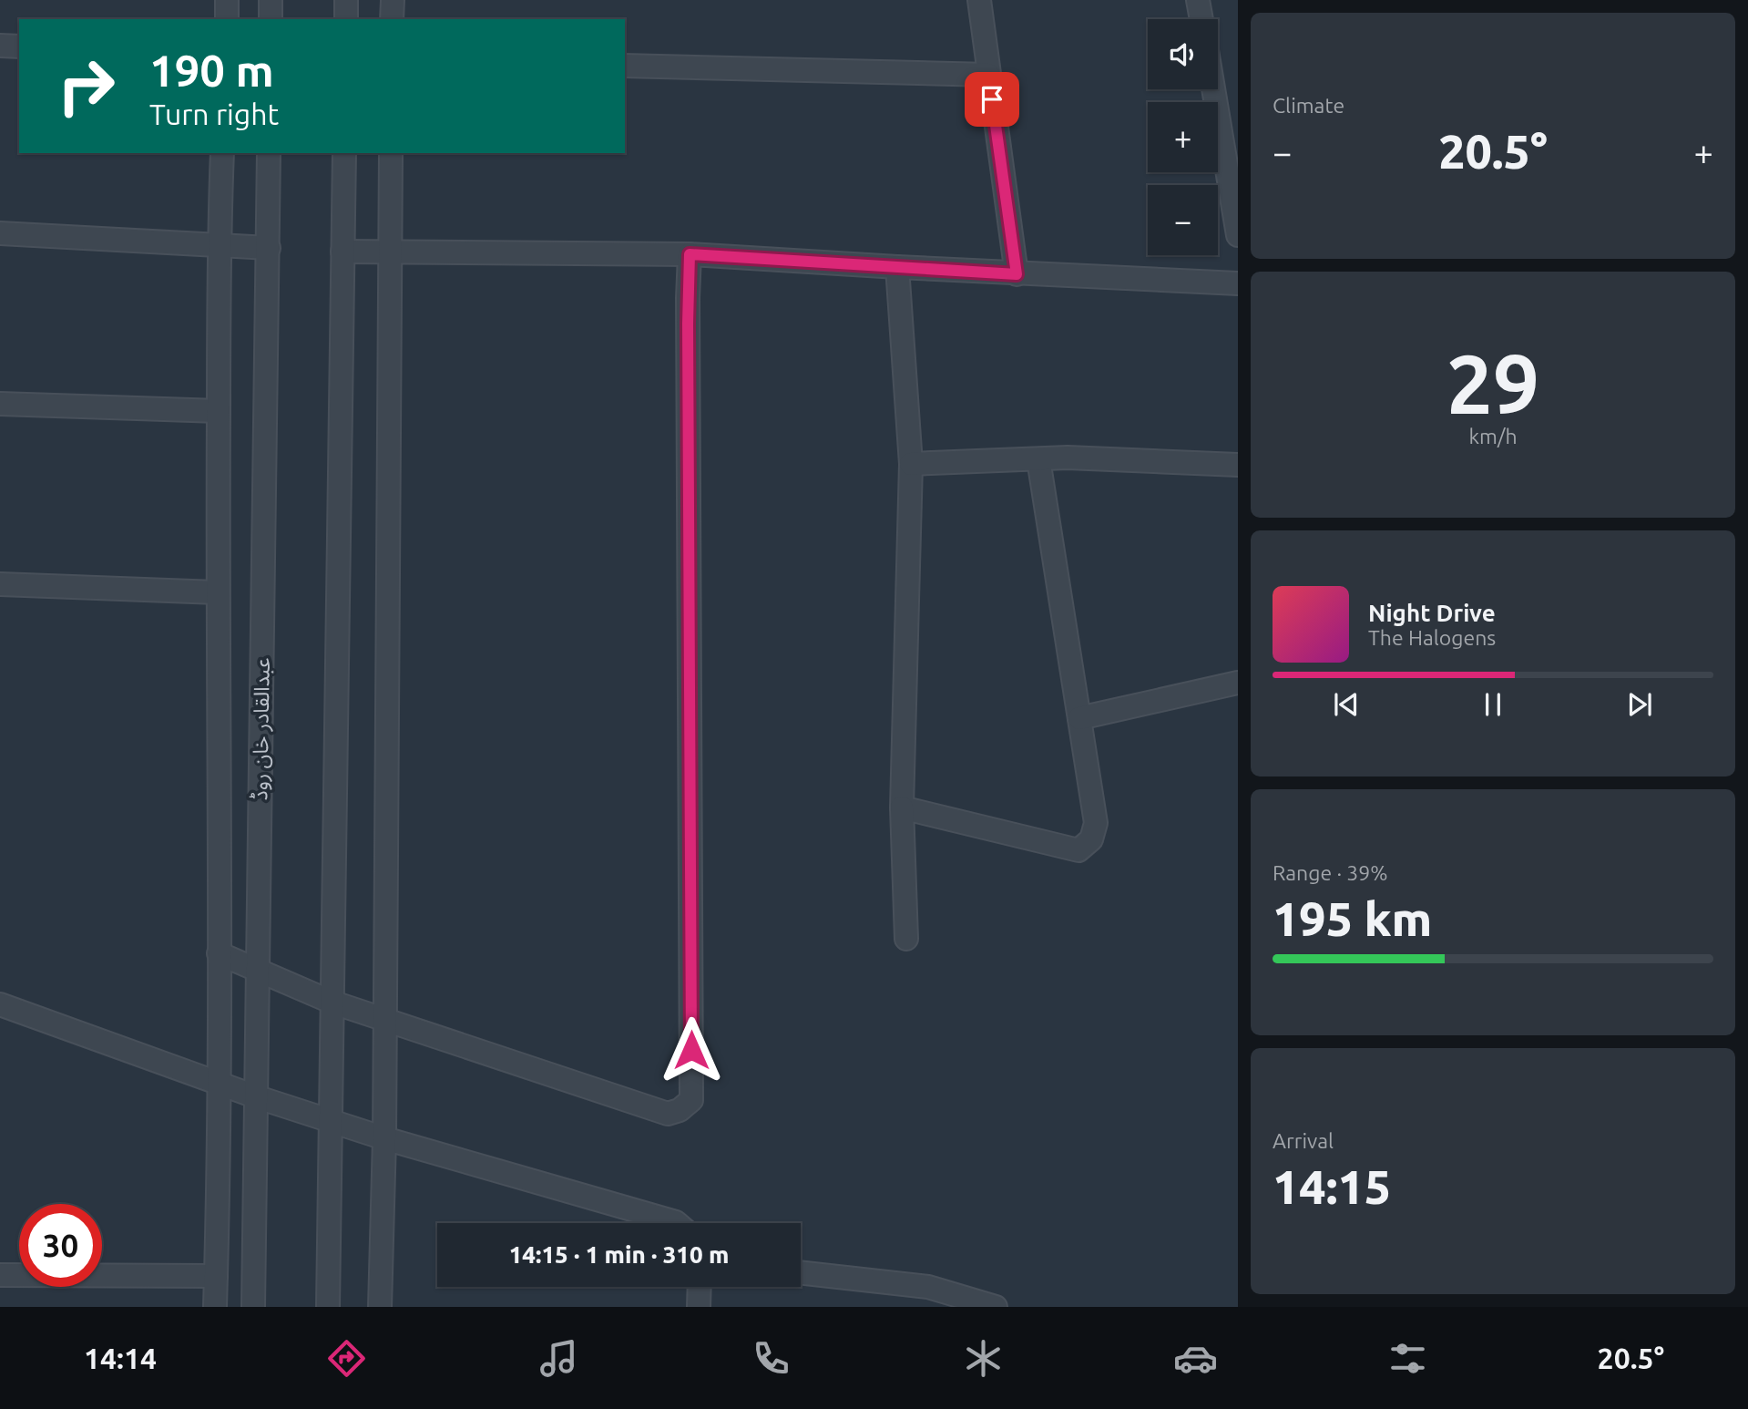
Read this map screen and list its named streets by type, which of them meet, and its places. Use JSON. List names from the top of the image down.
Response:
{
  "streets": {
    "street": ["عبدالقادر خان روڈ"]
  },
  "page": {
    "tile": [
      "Climate",
      ["29", "km/h"],
      ["Range · 39%", "195 km"],
      ["Arrival", "14:15"]
    ],
    "map_buttons": ["+", "−"],
    "turn": ["190 m", "Turn right"],
    "heat": ["−", "20.5°", "+"],
    "song": ["Night Drive", "The Halogens"],
    "limit": "30",
    "trip": "14:15 · 1 min · 310 m",
    "tabs": ["14:14", "20.5°"]
  }
}
